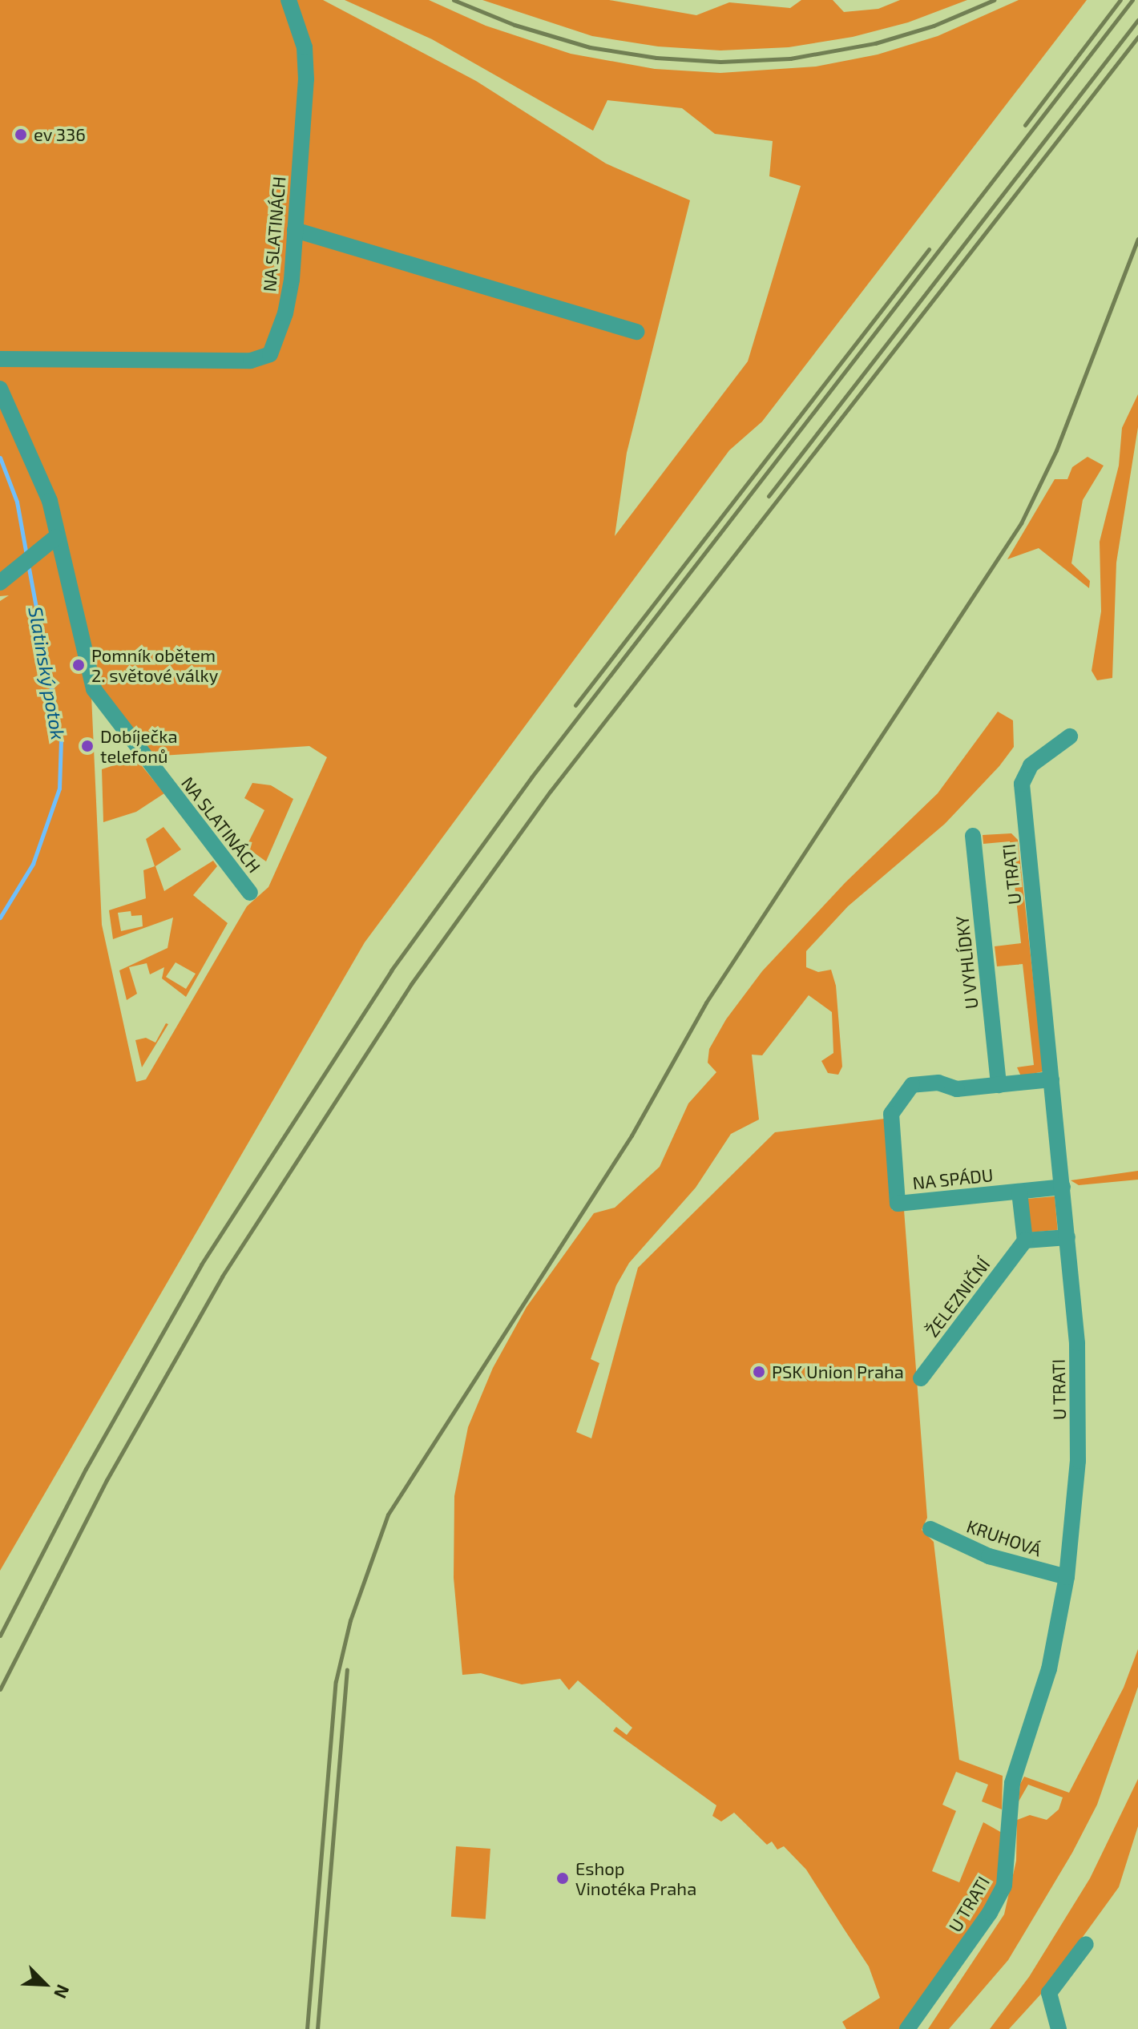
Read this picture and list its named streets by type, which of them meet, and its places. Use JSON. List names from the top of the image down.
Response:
{
  "streets": {
    "street": [
      "NA SLATINÁCH",
      "U TRATI",
      "U VYHLÍDKY",
      "NA SPÁDU",
      "ŽELEZNIČNÍ",
      "KRUHOVÁ"
    ]
  },
  "crossings": [
    ["U TRATI", "NA SPÁDU"],
    ["U TRATI", "KRUHOVÁ"],
    ["U VYHLÍDKY", "NA SPÁDU"]
  ],
  "water": ["Slatinský potok"],
  "places": [
    "ev 336",
    "Pomník obětem 2. světové války",
    "Dobíječka telefonů",
    "PSK Union Praha",
    "Eshop Vinotéka Praha"
  ],
  "north": "bottom right"
}
